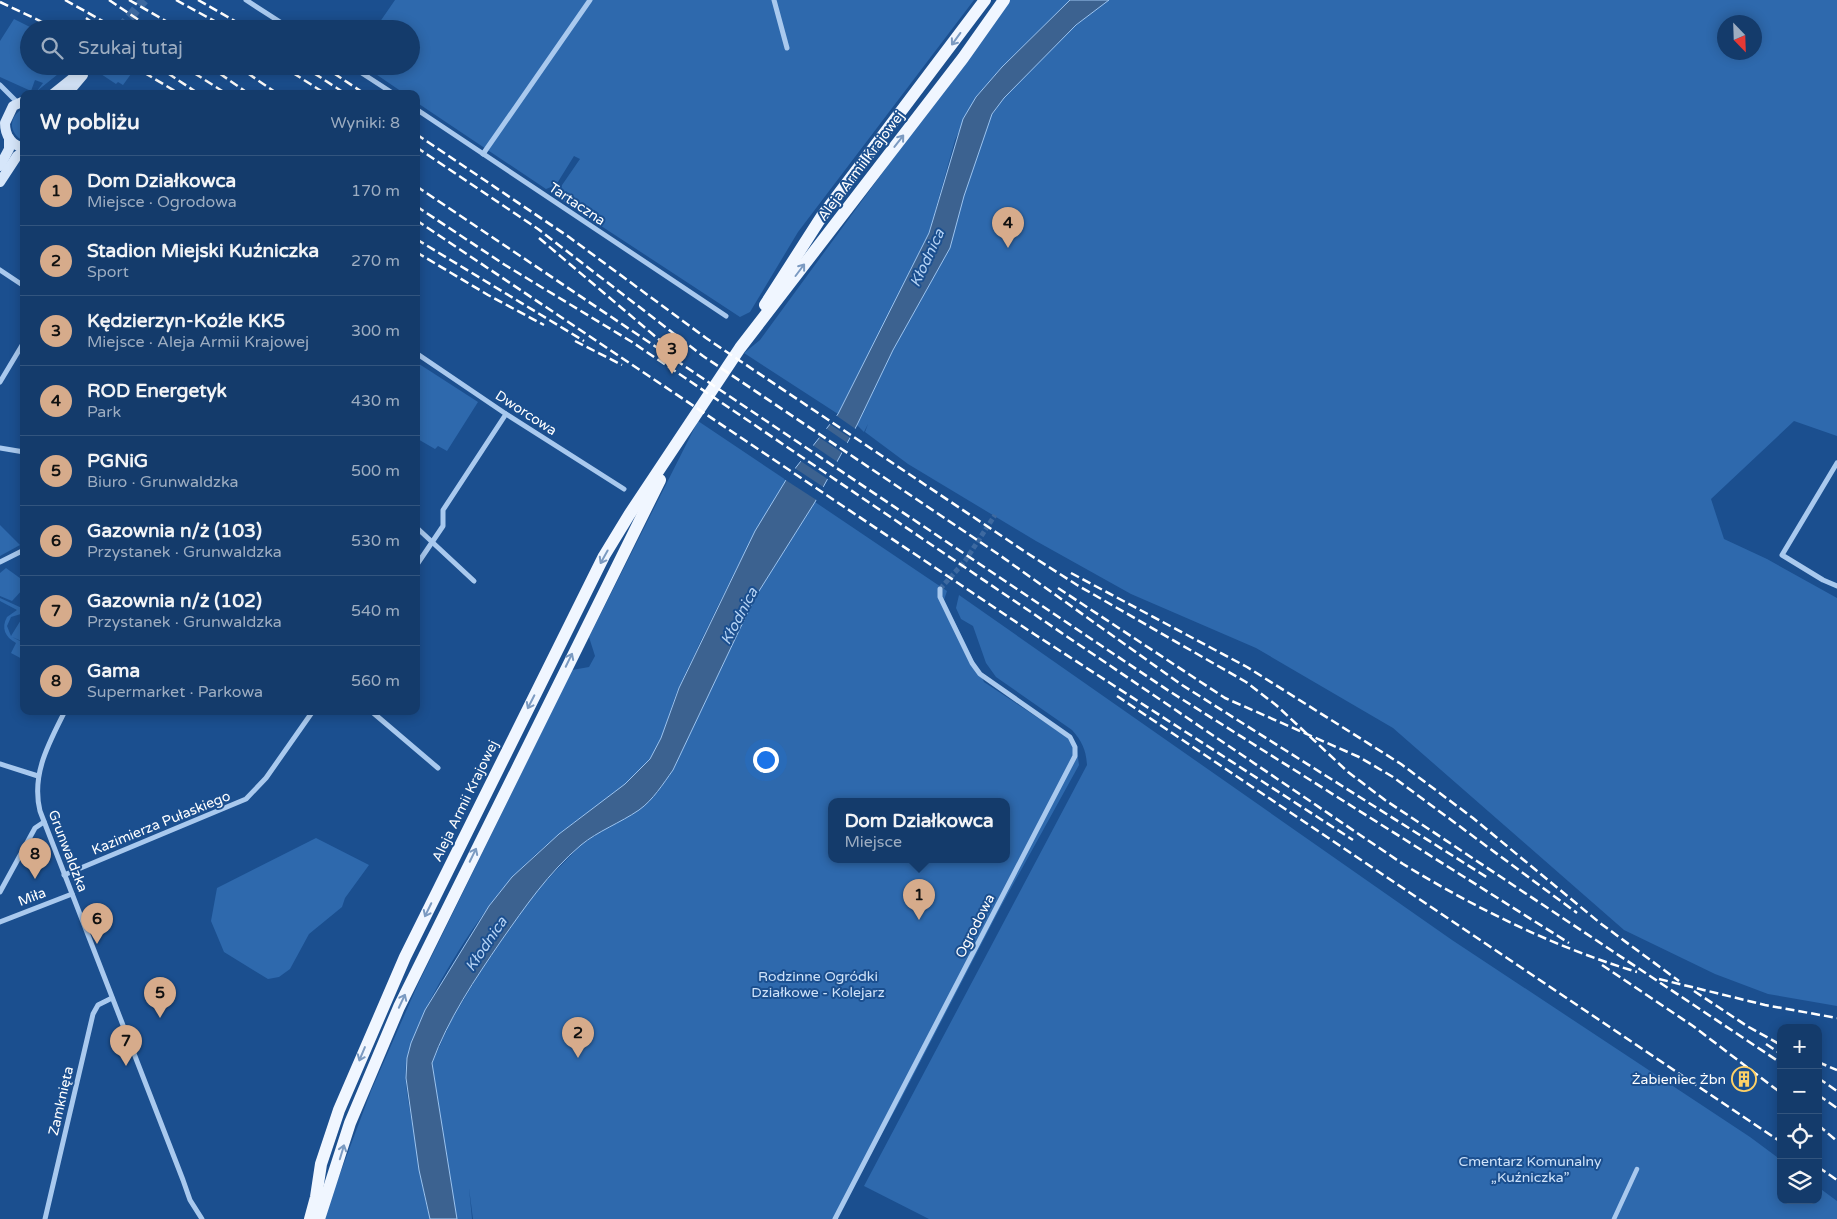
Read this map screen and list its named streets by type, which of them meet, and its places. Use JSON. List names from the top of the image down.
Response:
{
  "streets": {
    "main road": ["Aleja Armii Krajowej"],
    "street": [
      "Tartaczna",
      "Dworcowa",
      "Kazimierza Pułaskiego",
      "Grunwaldzka",
      "Miła",
      "Ogrodowa",
      "Zamknięta"
    ]
  },
  "crossings": [
    ["Kazimierza Pułaskiego", "Grunwaldzka"],
    ["Grunwaldzka", "Miła"],
    ["Grunwaldzka", "Zamknięta"]
  ],
  "water": ["Kłodnica"],
  "parks": ["Rodzinne Ogródki Działkowe - Kolejarz", "Cmentarz Komunalny „Kuźniczka”"],
  "places": {
    "building": ["Żabieniec Żbn"]
  },
  "north": "bottom right",
  "page": {
    "search": "Szukaj tutaj",
    "heading": ["W pobliżu", "Wyniki: 8"],
    "list": [
      {
        "mark": "1",
        "name": "Dom Działkowca",
        "note": "Miejsce · Ogrodowa",
        "value": "170 m"
      },
      {
        "mark": "2",
        "name": "Stadion Miejski Kuźniczka",
        "note": "Sport",
        "value": "270 m"
      },
      {
        "mark": "3",
        "name": "Kędzierzyn-Koźle KK5",
        "note": "Miejsce · Aleja Armii Krajowej",
        "value": "300 m"
      },
      {
        "mark": "4",
        "name": "ROD Energetyk",
        "note": "Park",
        "value": "430 m"
      },
      {
        "mark": "5",
        "name": "PGNiG",
        "note": "Biuro · Grunwaldzka",
        "value": "500 m"
      },
      {
        "mark": "6",
        "name": "Gazownia n/ż (103)",
        "note": "Przystanek · Grunwaldzka",
        "value": "530 m"
      },
      {
        "mark": "7",
        "name": "Gazownia n/ż (102)",
        "note": "Przystanek · Grunwaldzka",
        "value": "540 m"
      },
      {
        "mark": "8",
        "name": "Gama",
        "note": "Supermarket · Parkowa",
        "value": "560 m"
      }
    ],
    "pins": [
      "4",
      "3",
      "8",
      "1",
      "6",
      "5",
      "2",
      "7"
    ],
    "popup": ["Dom Działkowca", "Miejsce"],
    "map_buttons": ["+", "−"]
  }
}
